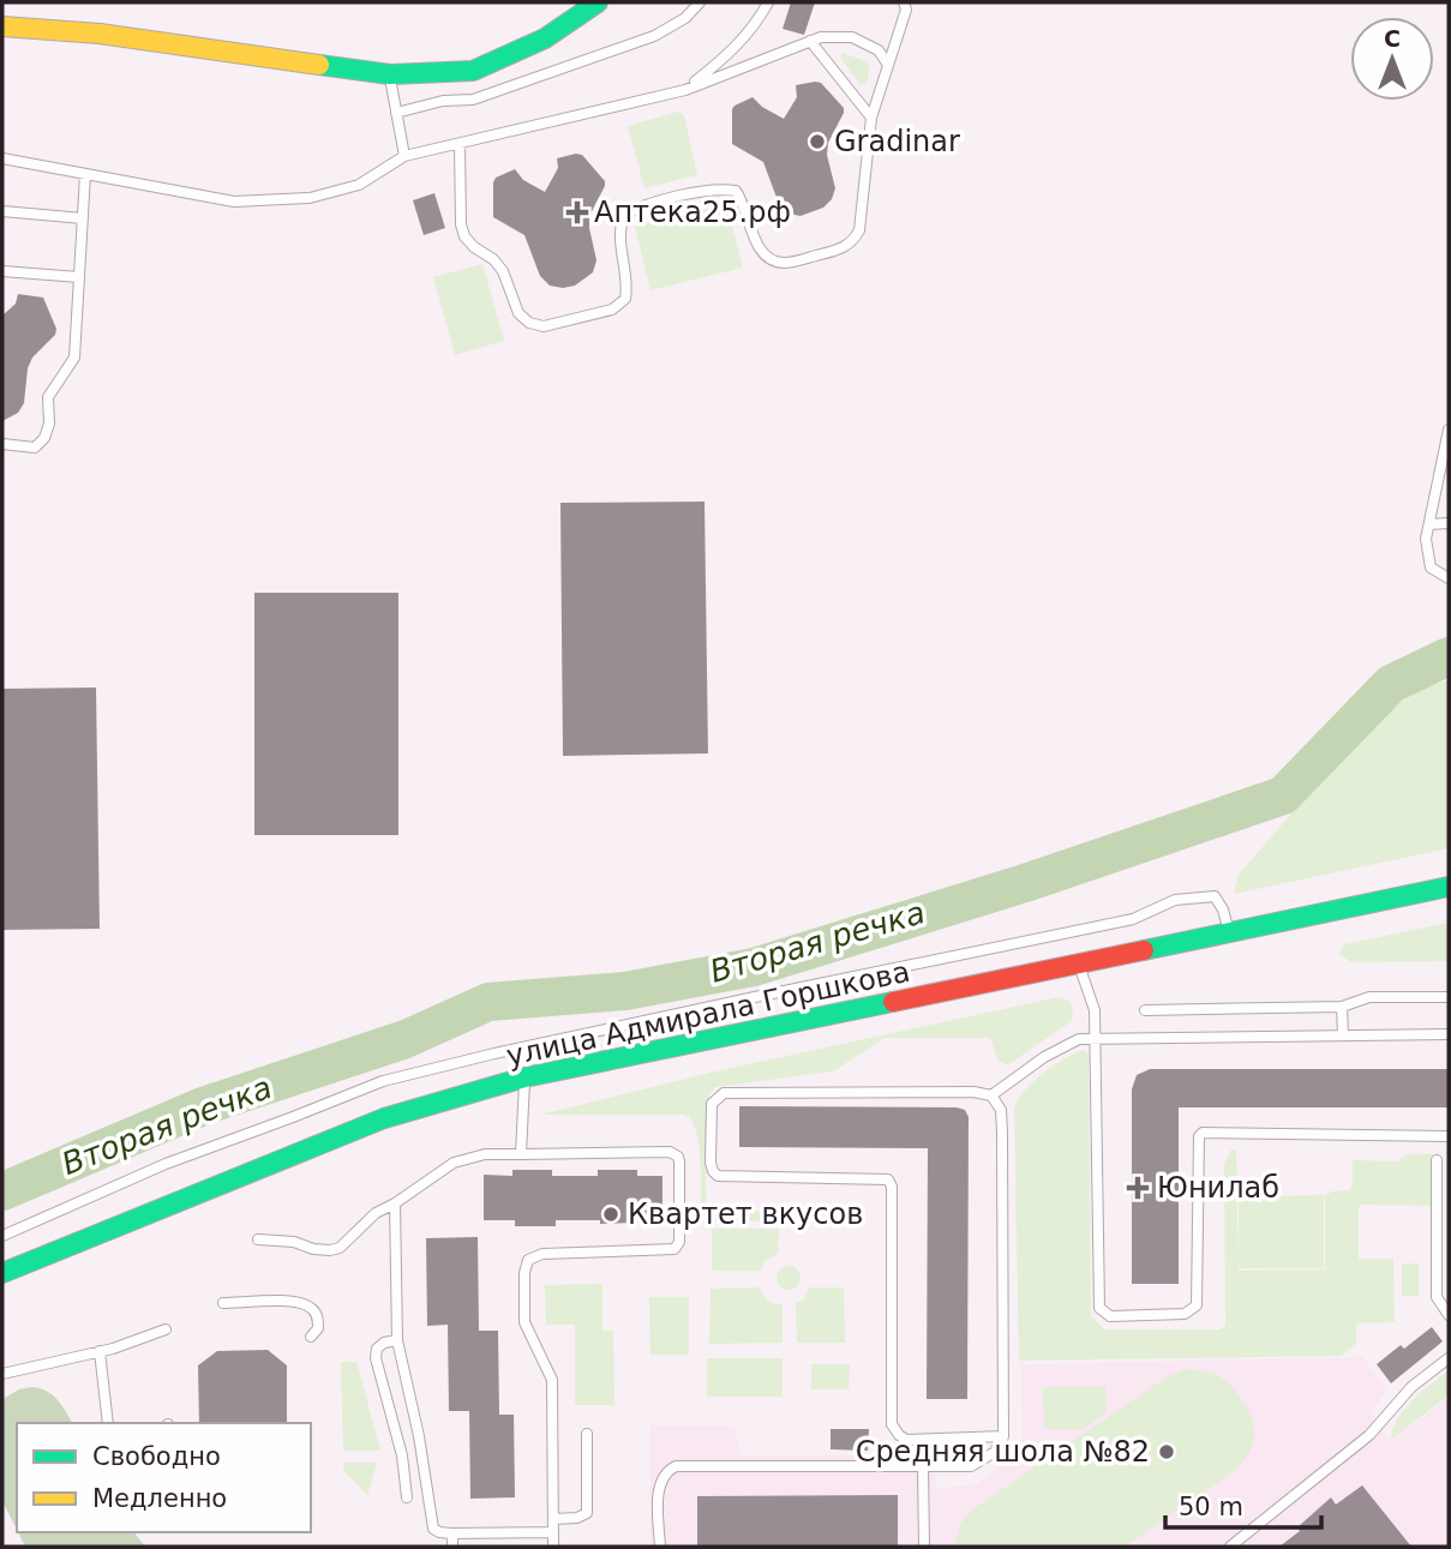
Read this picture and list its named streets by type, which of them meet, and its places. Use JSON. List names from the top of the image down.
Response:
{
  "streets": {
    "main road": ["улица Адмирала Горшкова"]
  },
  "water": ["Вторая речка"],
  "places": {
    "other": ["Gradinar", "Квартет вкусов", "Средняя шола №82"],
    "health": ["Аптека25.рф", "Юнилаб"]
  },
  "legend": ["Свободно", "Медленно"],
  "scale_bar": "50 m",
  "north": "top"
}
